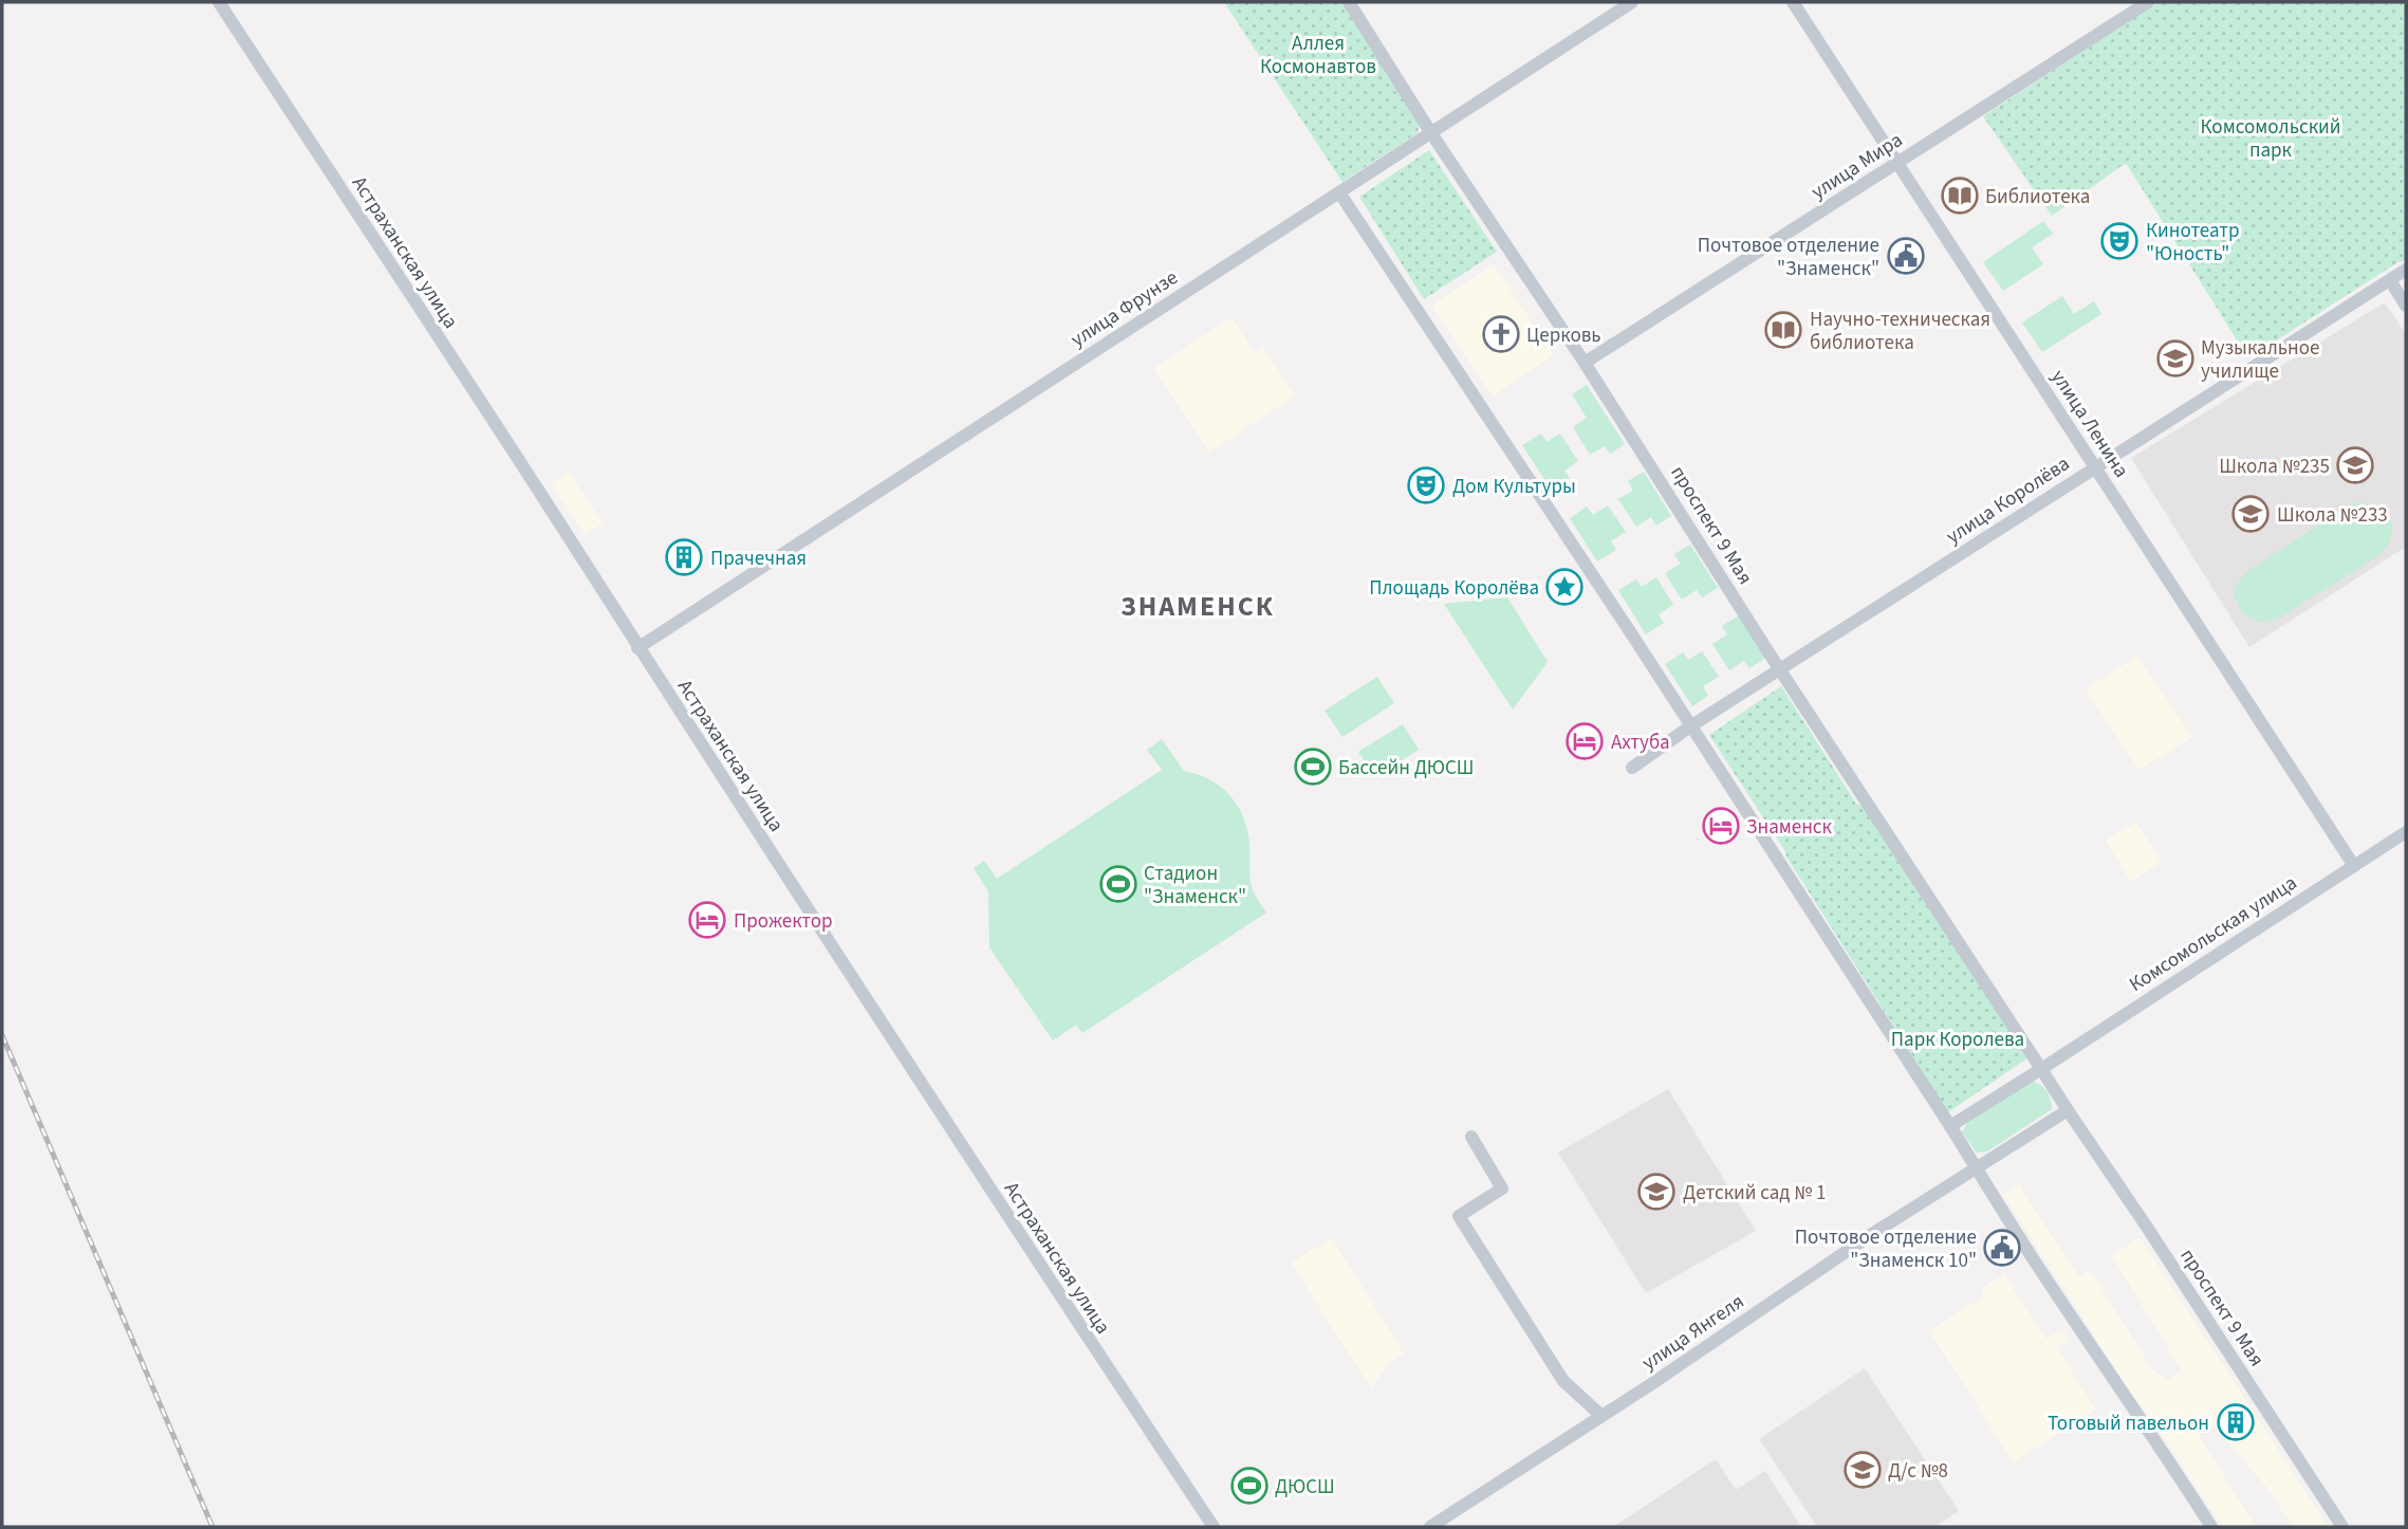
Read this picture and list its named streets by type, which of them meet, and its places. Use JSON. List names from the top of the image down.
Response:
{
  "streets": {
    "street": [
      "улица Мира",
      "Астраханская улица",
      "улица Фрунзе",
      "улица Ленина",
      "улица Королёва",
      "проспект 9 Мая",
      "Комсомольская улица",
      "улица Янгеля"
    ]
  },
  "crossings": [
    ["улица Мира", "улица Ленина"],
    ["улица Мира", "проспект 9 Мая"],
    ["Астраханская улица", "улица Фрунзе"],
    ["улица Фрунзе", "проспект 9 Мая"],
    ["улица Ленина", "улица Королёва"],
    ["улица Ленина", "Комсомольская улица"],
    ["улица Королёва", "проспект 9 Мая"],
    ["проспект 9 Мая", "Комсомольская улица"],
    ["проспект 9 Мая", "улица Янгеля"]
  ],
  "districts": ["ЗНАМЕНСК"],
  "parks": ["Аллея Космонавтов", "Комсомольский парк", "Парк Королева"],
  "places": {
    "library": ["Библиотека", "Научно-техническая библиотека"],
    "theatre": ["Кинотеатр \"Юность\"", "Дом Культуры"],
    "public building": ["Почтовое отделение \"Знаменск\"", "Почтовое отделение \"Знаменск 10\""],
    "church": ["Церковь"],
    "school or university": [
      "Музыкальное училище",
      "Школа №235",
      "Школа №233",
      "Детский сад № 1",
      "Д/с №8"
    ],
    "building": ["Прачечная", "Тоговый павельон"],
    "place": ["Площадь Королёва"],
    "hotel": ["Ахтуба", "Знаменск", "Прожектор"],
    "sports": ["Бассейн ДЮСШ", "Стадион \"Знаменск\"", "ДЮСШ"]
  }
}
